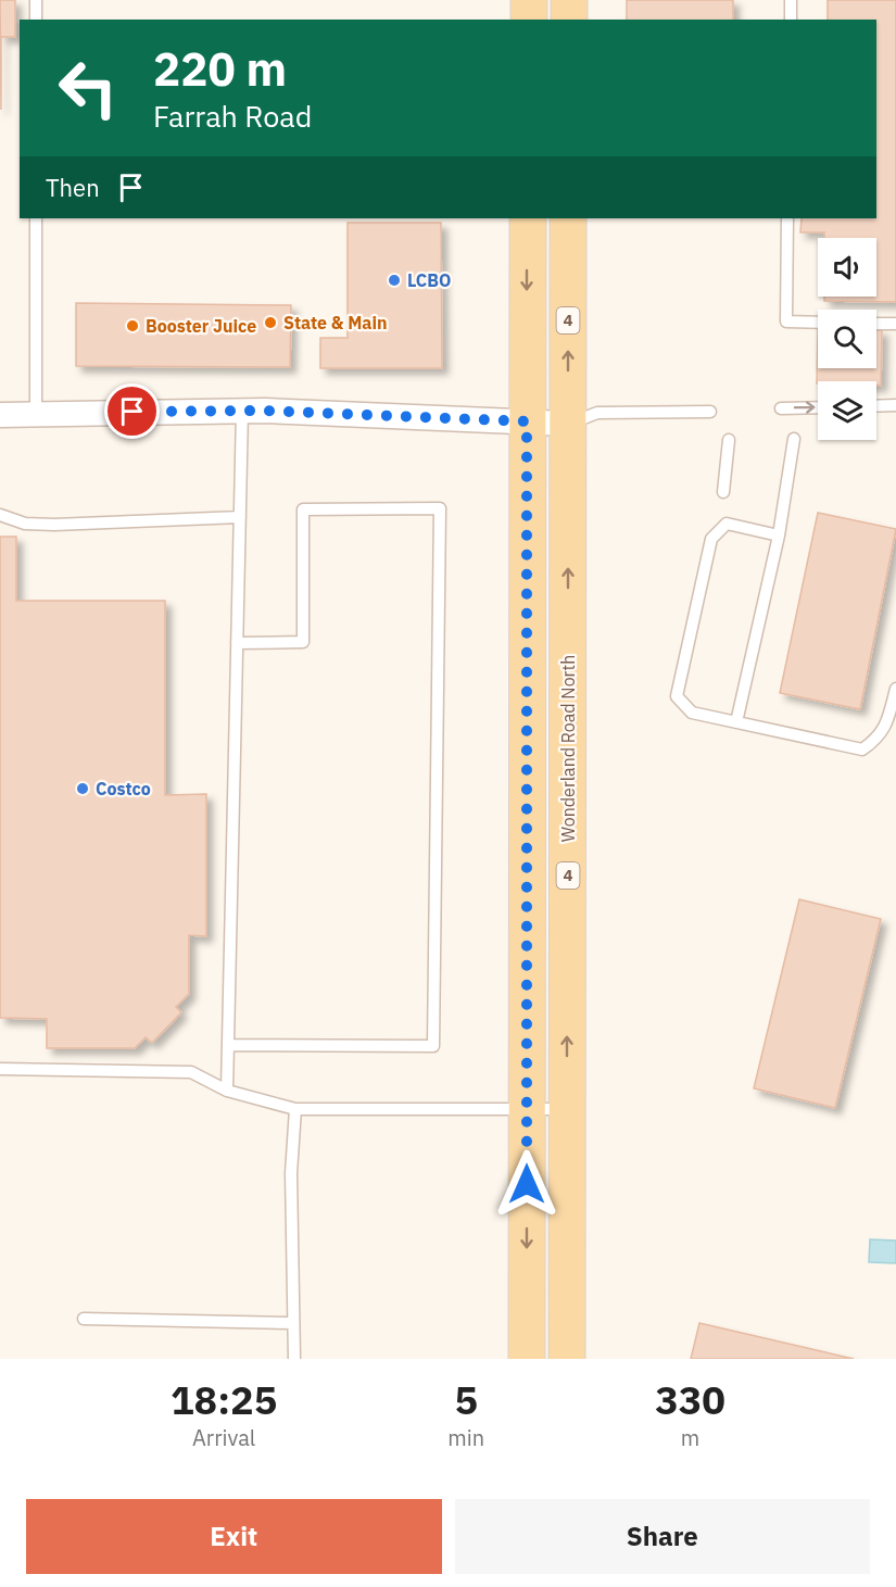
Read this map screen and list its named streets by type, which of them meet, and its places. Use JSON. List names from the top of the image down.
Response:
{
  "streets": {
    "main road": ["4", "Wonderland Road North"]
  },
  "places": [
    "LCBO",
    "State & Main",
    "Booster Juice",
    "Costco"
  ],
  "page": {
    "turn": ["220 m", "Farrah Road"],
    "then": "Then",
    "eta": [
      "18:25",
      "Arrival",
      "5",
      "min",
      "330",
      "m"
    ],
    "buttons": ["Exit", "Share"]
  }
}
